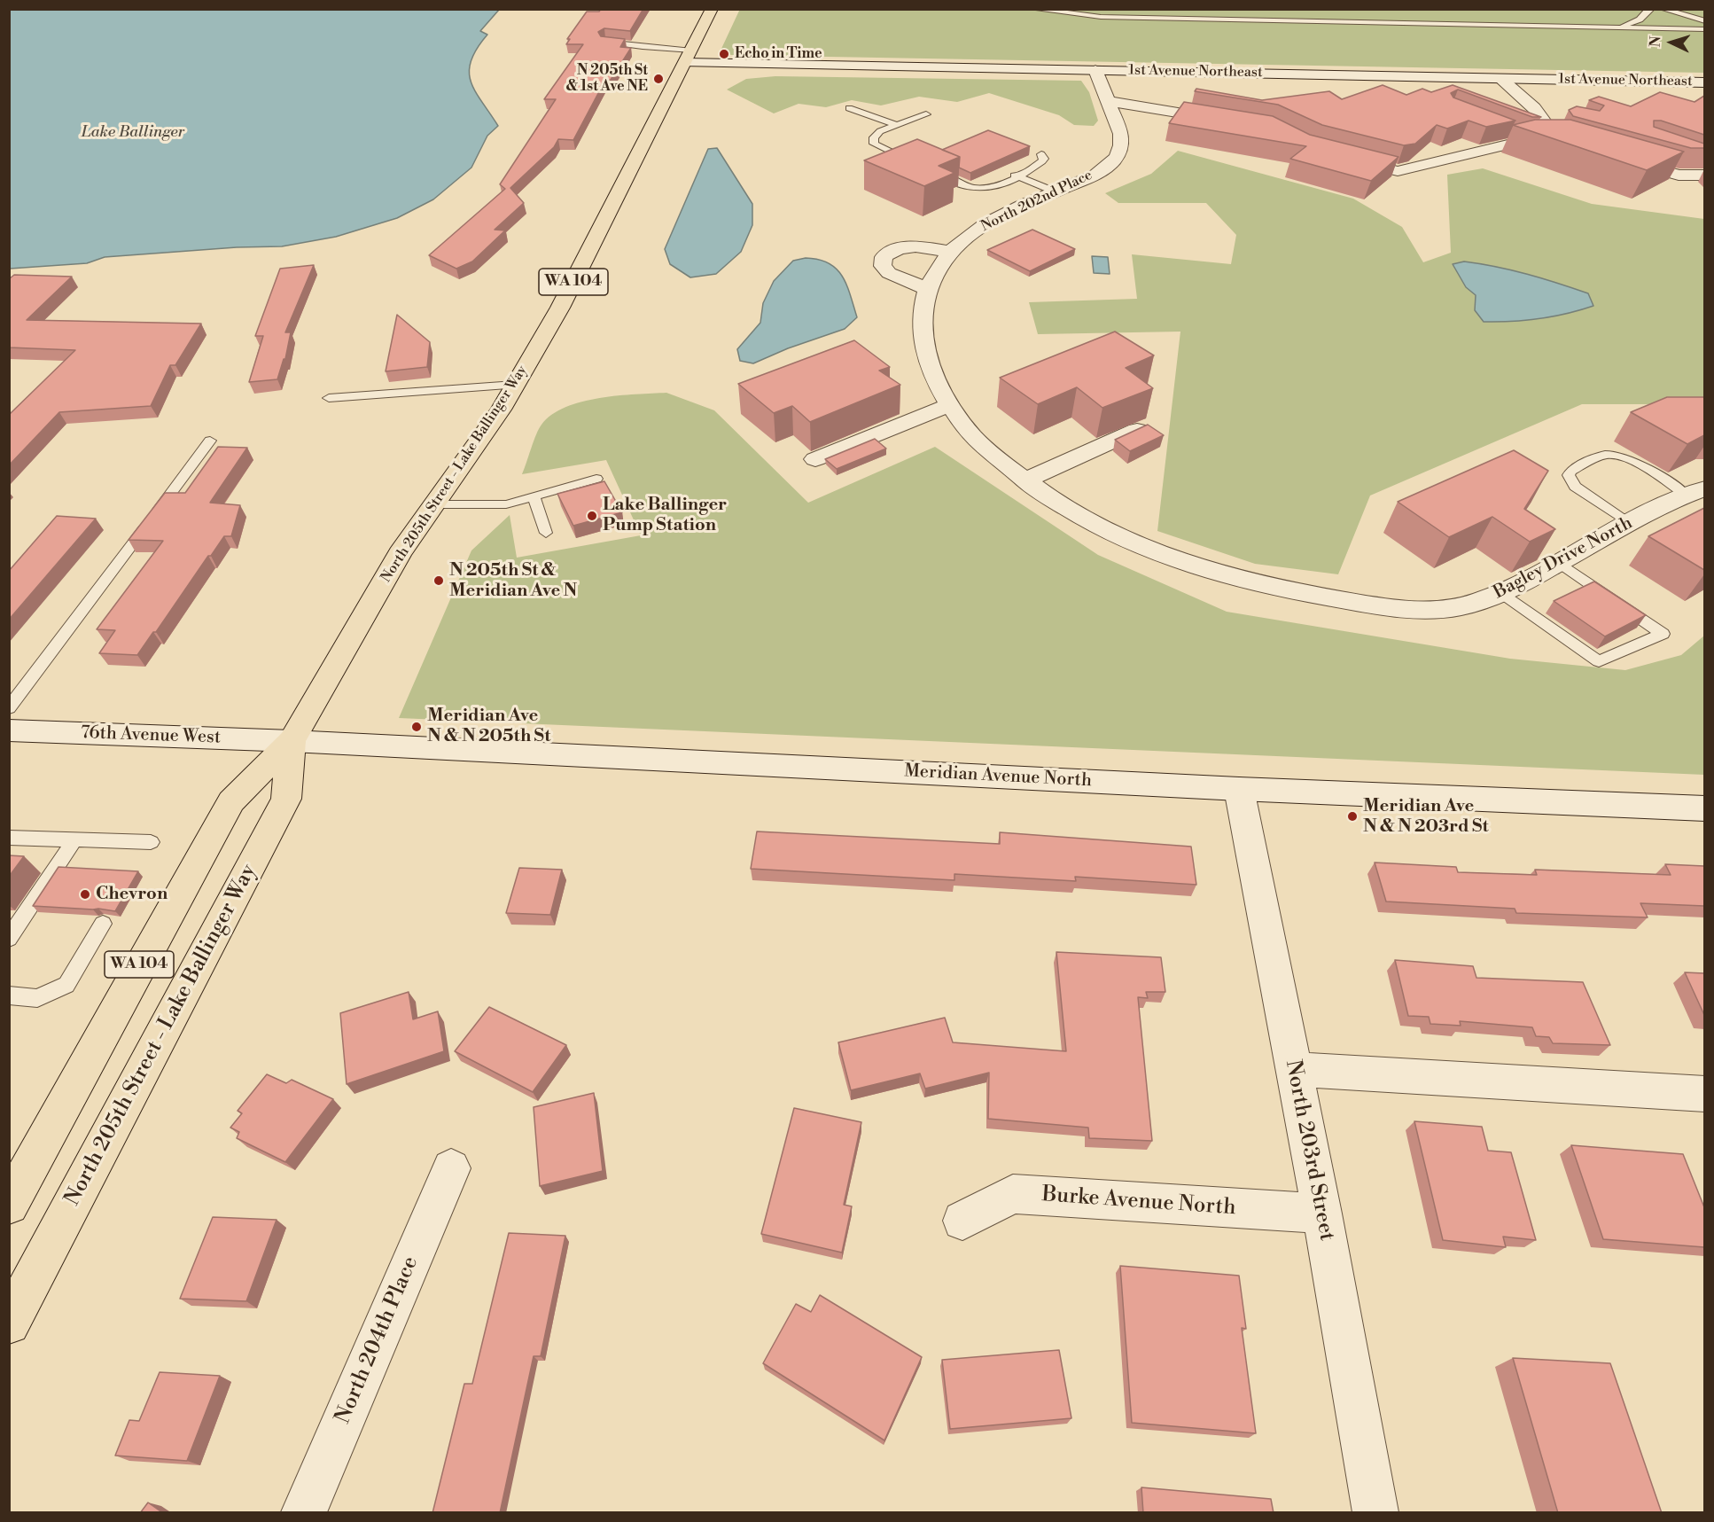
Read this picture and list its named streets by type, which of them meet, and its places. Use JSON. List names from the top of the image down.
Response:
{
  "streets": {
    "main road": ["WA 104", "North 205th Street - Lake Ballinger Way"],
    "street": [
      "1st Avenue Northeast",
      "North 202nd Place",
      "Bagley Drive North",
      "76th Avenue West",
      "Meridian Avenue North",
      "North 203rd Street",
      "Burke Avenue North",
      "North 204th Place"
    ]
  },
  "crossings": [
    ["1st Avenue Northeast", "North 202nd Place"],
    ["1st Avenue Northeast", "WA 104"],
    ["1st Avenue Northeast", "North 205th Street - Lake Ballinger Way"],
    ["North 202nd Place", "Bagley Drive North"],
    ["WA 104", "North 205th Street - Lake Ballinger Way"],
    ["North 205th Street - Lake Ballinger Way", "76th Avenue West"],
    ["North 205th Street - Lake Ballinger Way", "Meridian Avenue North"],
    ["76th Avenue West", "Meridian Avenue North"],
    ["Meridian Avenue North", "North 203rd Street"],
    ["North 203rd Street", "Burke Avenue North"]
  ],
  "water": ["Lake Ballinger"],
  "places": [
    "Echo in Time",
    "N 205th St & 1st Ave NE",
    "Lake Ballinger Pump Station",
    "N 205th St & Meridian Ave N",
    "Meridian Ave N & N 205th St",
    "Meridian Ave N & N 203rd St",
    "Chevron"
  ],
  "north": "left"
}
